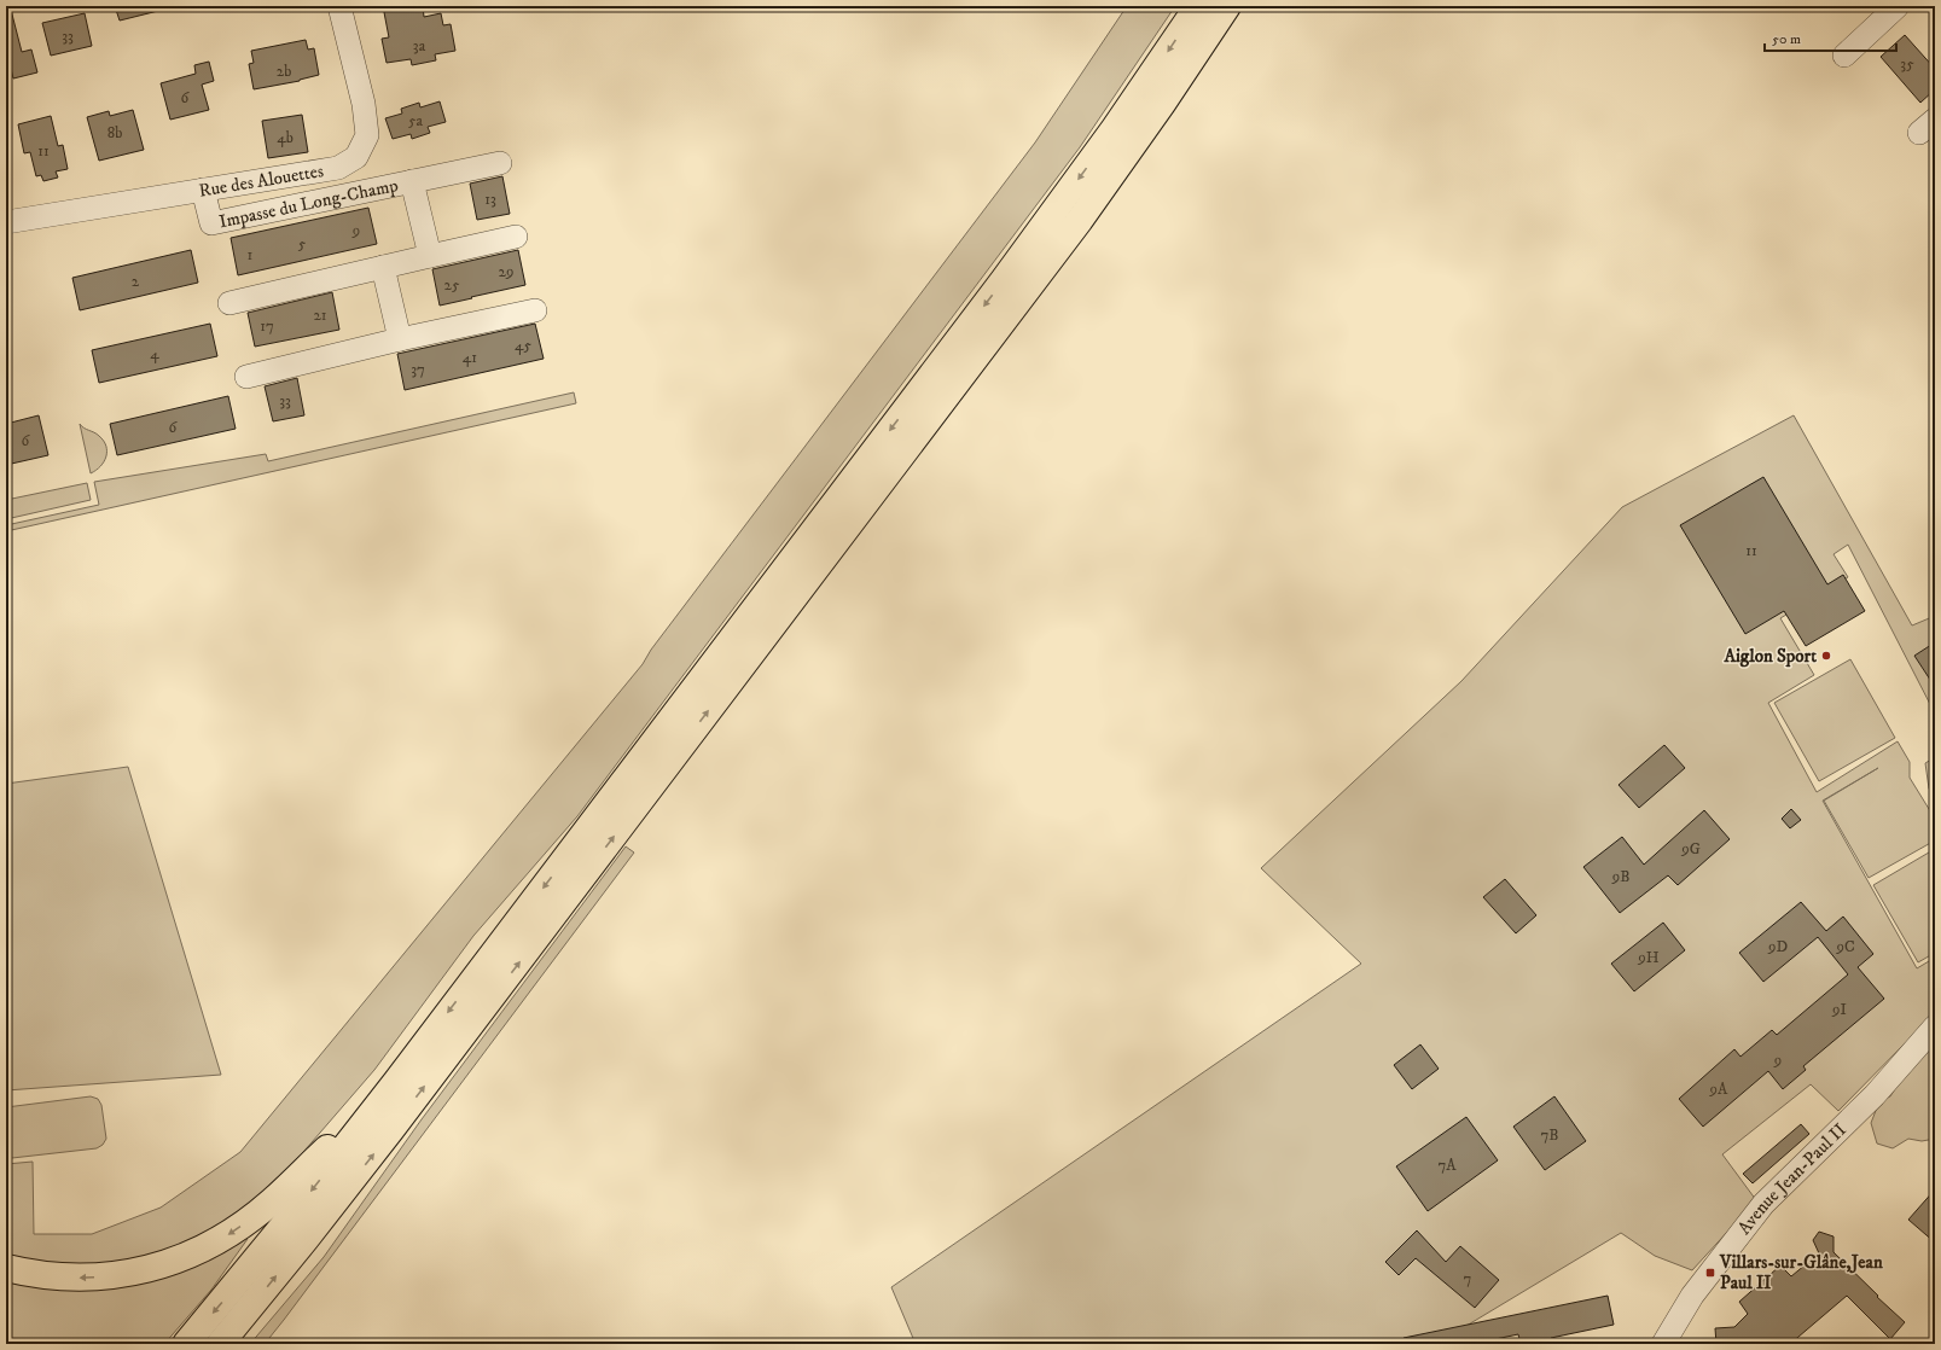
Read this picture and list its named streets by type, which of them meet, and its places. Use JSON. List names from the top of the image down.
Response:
{
  "streets": {
    "street": ["Rue des Alouettes", "Impasse du Long-Champ", "Avenue Jean-Paul II"]
  },
  "crossings": [
    ["Rue des Alouettes", "Impasse du Long-Champ"]
  ],
  "places": {
    "other": ["Aiglon Sport"],
    "transit": ["Villars-sur-Glâne,Jean Paul II"]
  },
  "house_numbers": [
    "33",
    "3a",
    "35",
    "2b",
    "6",
    "5a",
    "8b",
    "4b",
    "11",
    "13",
    "9",
    "5",
    "1",
    "29",
    "2",
    "25",
    "21",
    "17",
    "45",
    "4",
    "41",
    "37",
    "33",
    "6",
    "6",
    "11",
    "9G",
    "9B",
    "9D",
    "9C",
    "9H",
    "9I",
    "9",
    "9A",
    "7B",
    "7A",
    "7"
  ],
  "scale_bar": "50 m"
}
